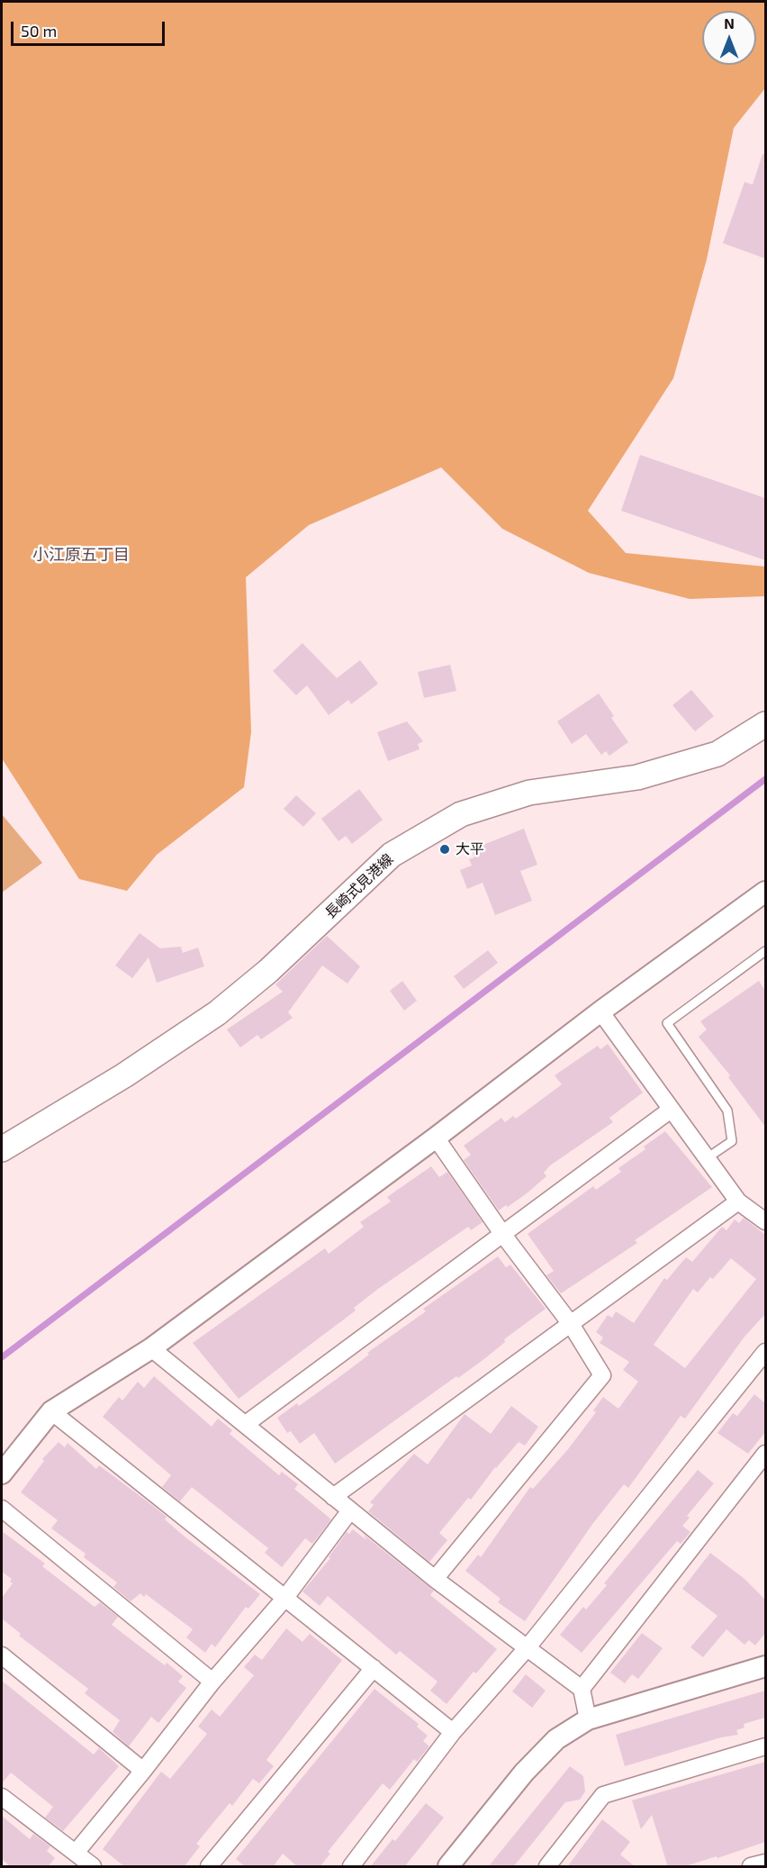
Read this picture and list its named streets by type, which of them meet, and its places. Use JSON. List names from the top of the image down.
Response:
{
  "streets": {
    "main road": ["長崎式見港線"]
  },
  "districts": ["小江原五丁目"],
  "places": ["大平"],
  "scale_bar": "50 m",
  "north": "top"
}
